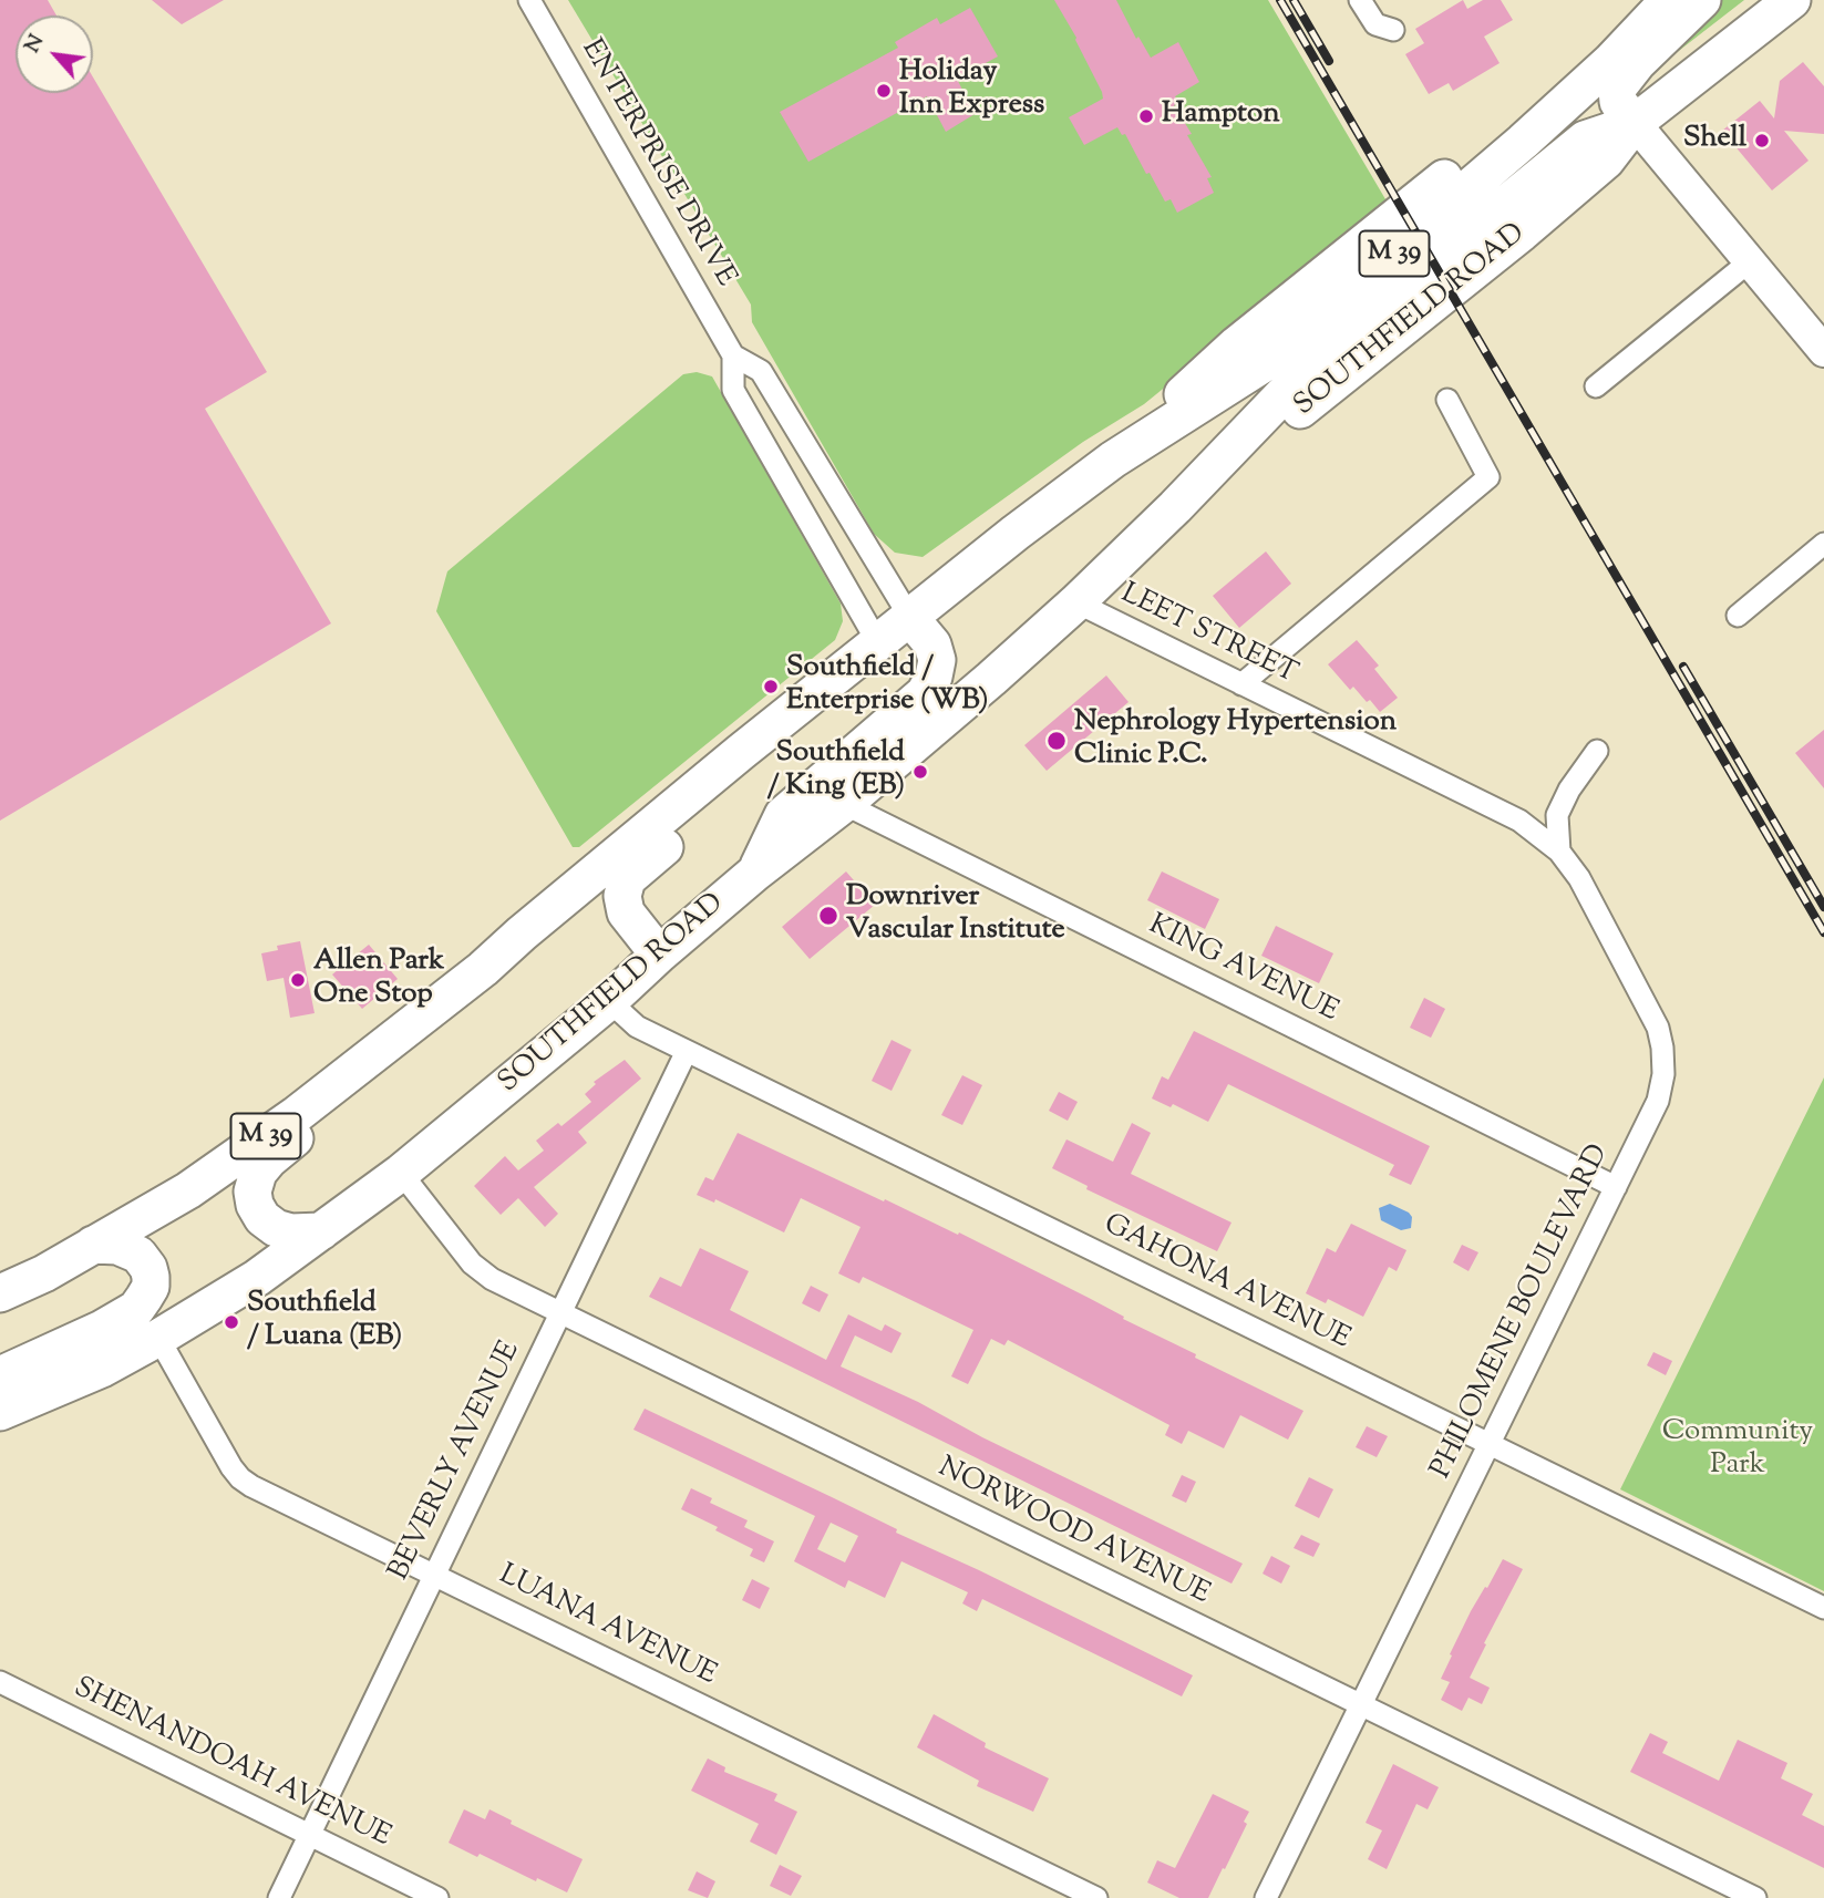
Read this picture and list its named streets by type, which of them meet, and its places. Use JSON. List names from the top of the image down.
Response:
{
  "streets": {
    "highway": ["M 39", "SOUTHFIELD ROAD"],
    "street": [
      "ENTERPRISE DRIVE",
      "LEET STREET",
      "KING AVENUE",
      "GAHONA AVENUE",
      "PHILOMENE BOULEVARD",
      "BEVERLY AVENUE",
      "NORWOOD AVENUE",
      "LUANA AVENUE",
      "SHENANDOAH AVENUE"
    ]
  },
  "crossings": [
    ["ENTERPRISE DRIVE", "M 39"],
    ["SOUTHFIELD ROAD", "LEET STREET"],
    ["SOUTHFIELD ROAD", "KING AVENUE"],
    ["SOUTHFIELD ROAD", "GAHONA AVENUE"],
    ["SOUTHFIELD ROAD", "NORWOOD AVENUE"],
    ["SOUTHFIELD ROAD", "LUANA AVENUE"],
    ["LEET STREET", "PHILOMENE BOULEVARD"],
    ["KING AVENUE", "PHILOMENE BOULEVARD"],
    ["GAHONA AVENUE", "PHILOMENE BOULEVARD"],
    ["GAHONA AVENUE", "BEVERLY AVENUE"],
    ["PHILOMENE BOULEVARD", "NORWOOD AVENUE"],
    ["BEVERLY AVENUE", "NORWOOD AVENUE"],
    ["BEVERLY AVENUE", "LUANA AVENUE"],
    ["BEVERLY AVENUE", "SHENANDOAH AVENUE"]
  ],
  "parks": ["Community Park"],
  "places": [
    "Holiday Inn Express",
    "Hampton",
    "Shell",
    "Southfield / Enterprise (WB)",
    "Nephrology Hypertension Clinic P.C.",
    "Southfield / King (EB)",
    "Downriver Vascular Institute",
    "Allen Park One Stop",
    "Southfield / Luana (EB)"
  ],
  "north": "top left"
}
